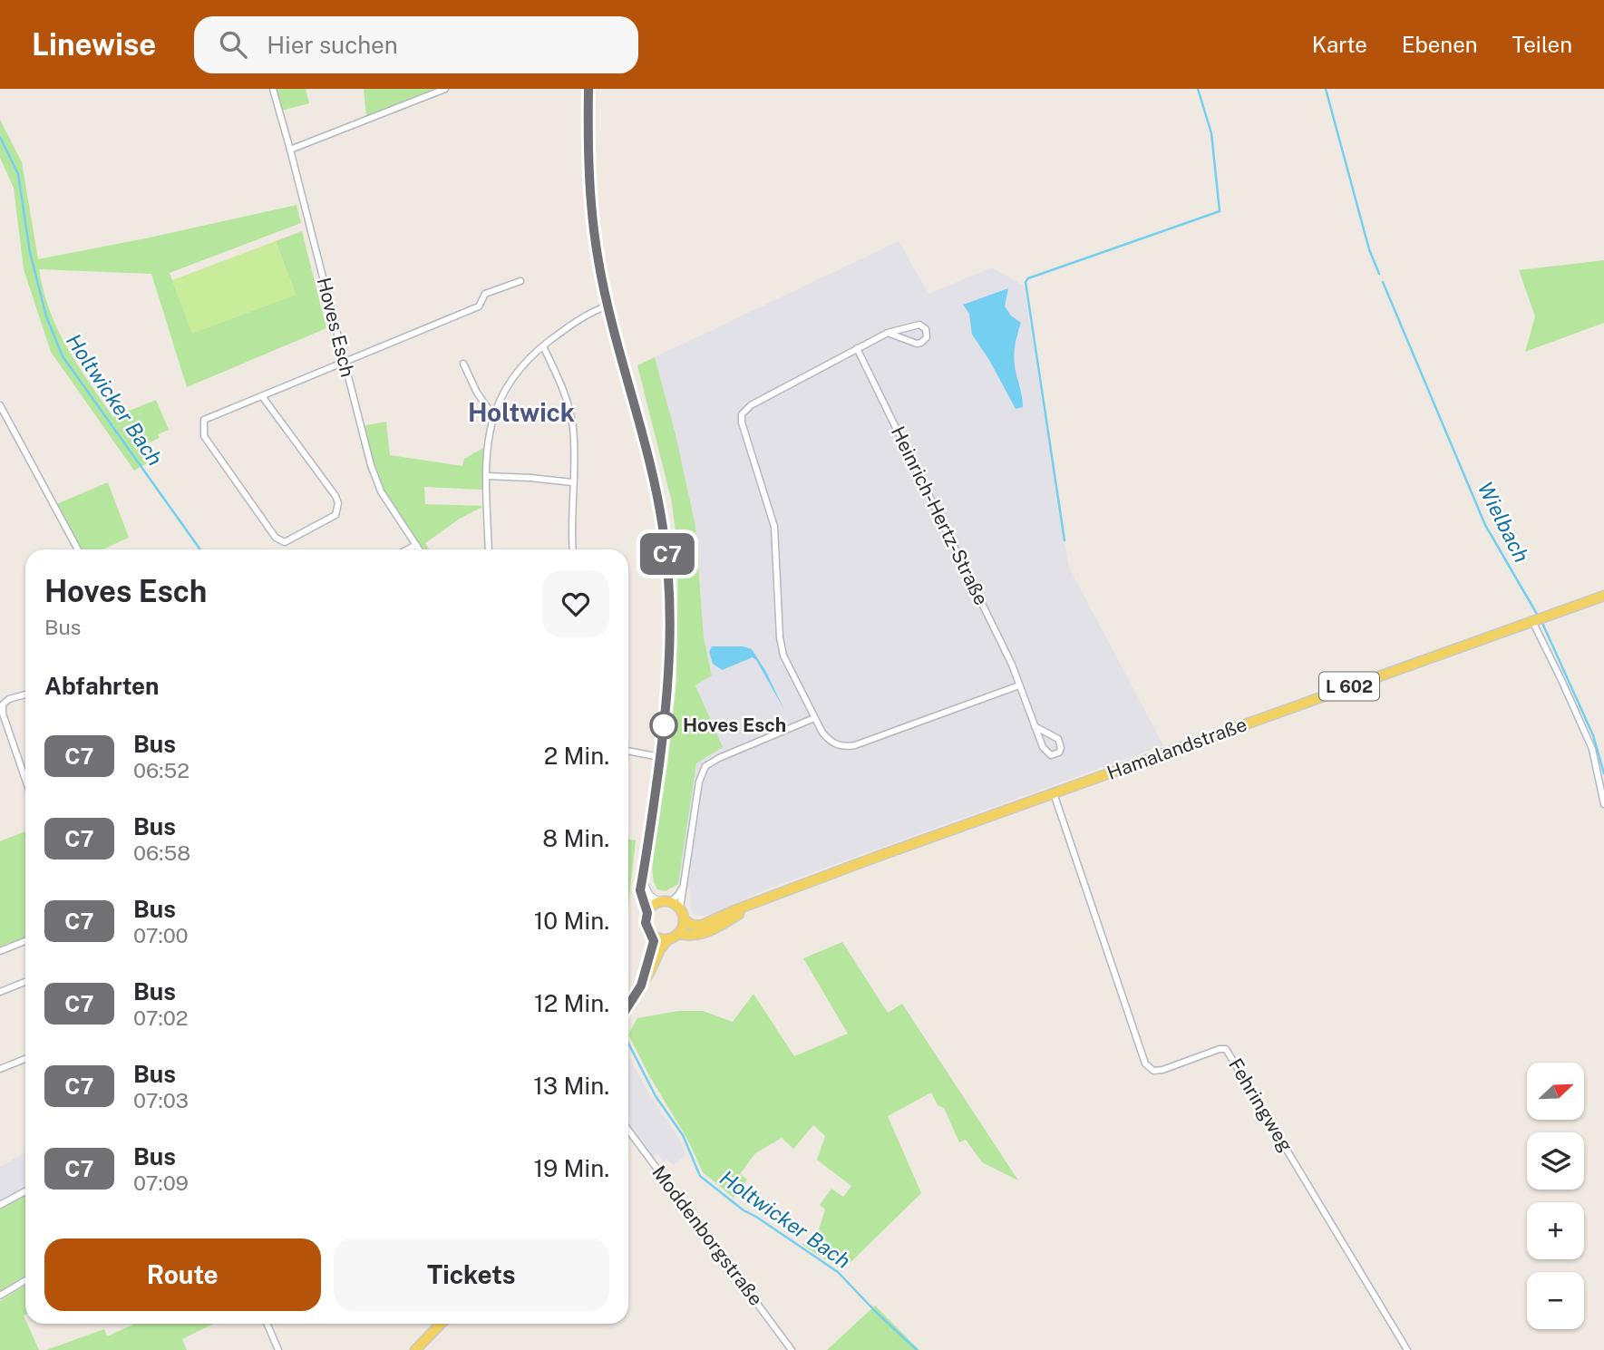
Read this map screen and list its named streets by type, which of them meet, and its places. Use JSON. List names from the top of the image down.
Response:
{
  "streets": {
    "main road": ["L 602", "Hamalandstraße"],
    "street": [
      "Hoves Esch",
      "Heinrich-Hertz-Straße",
      "Fehringweg",
      "Moddenborgstraße"
    ]
  },
  "crossings": [
    ["L 602", "Hamalandstraße"],
    ["Hamalandstraße", "Fehringweg"]
  ],
  "districts": ["Holtwick"],
  "water": ["Holtwicker Bach", "Wielbach"],
  "places": ["Hoves Esch"],
  "lines": ["bus line C7"],
  "north": "top right",
  "page": {
    "header": "Linewise",
    "search": "Hier suchen",
    "nav": ["Karte", "Ebenen", "Teilen"],
    "on_map": "C7",
    "heading": [
      ["Hoves Esch", "Bus"],
      "Abfahrten"
    ],
    "list": [
      {
        "mark": "C7",
        "name": "Bus",
        "note": "06:52",
        "value": "2 Min."
      },
      {
        "mark": "C7",
        "name": "Bus",
        "note": "06:58",
        "value": "8 Min."
      },
      {
        "mark": "C7",
        "name": "Bus",
        "note": "07:00",
        "value": "10 Min."
      },
      {
        "mark": "C7",
        "name": "Bus",
        "note": "07:02",
        "value": "12 Min."
      },
      {
        "mark": "C7",
        "name": "Bus",
        "note": "07:03",
        "value": "13 Min."
      },
      {
        "mark": "C7",
        "name": "Bus",
        "note": "07:09",
        "value": "19 Min."
      }
    ],
    "map_buttons": ["+", "−"],
    "buttons": ["Route", "Tickets"]
  }
}
